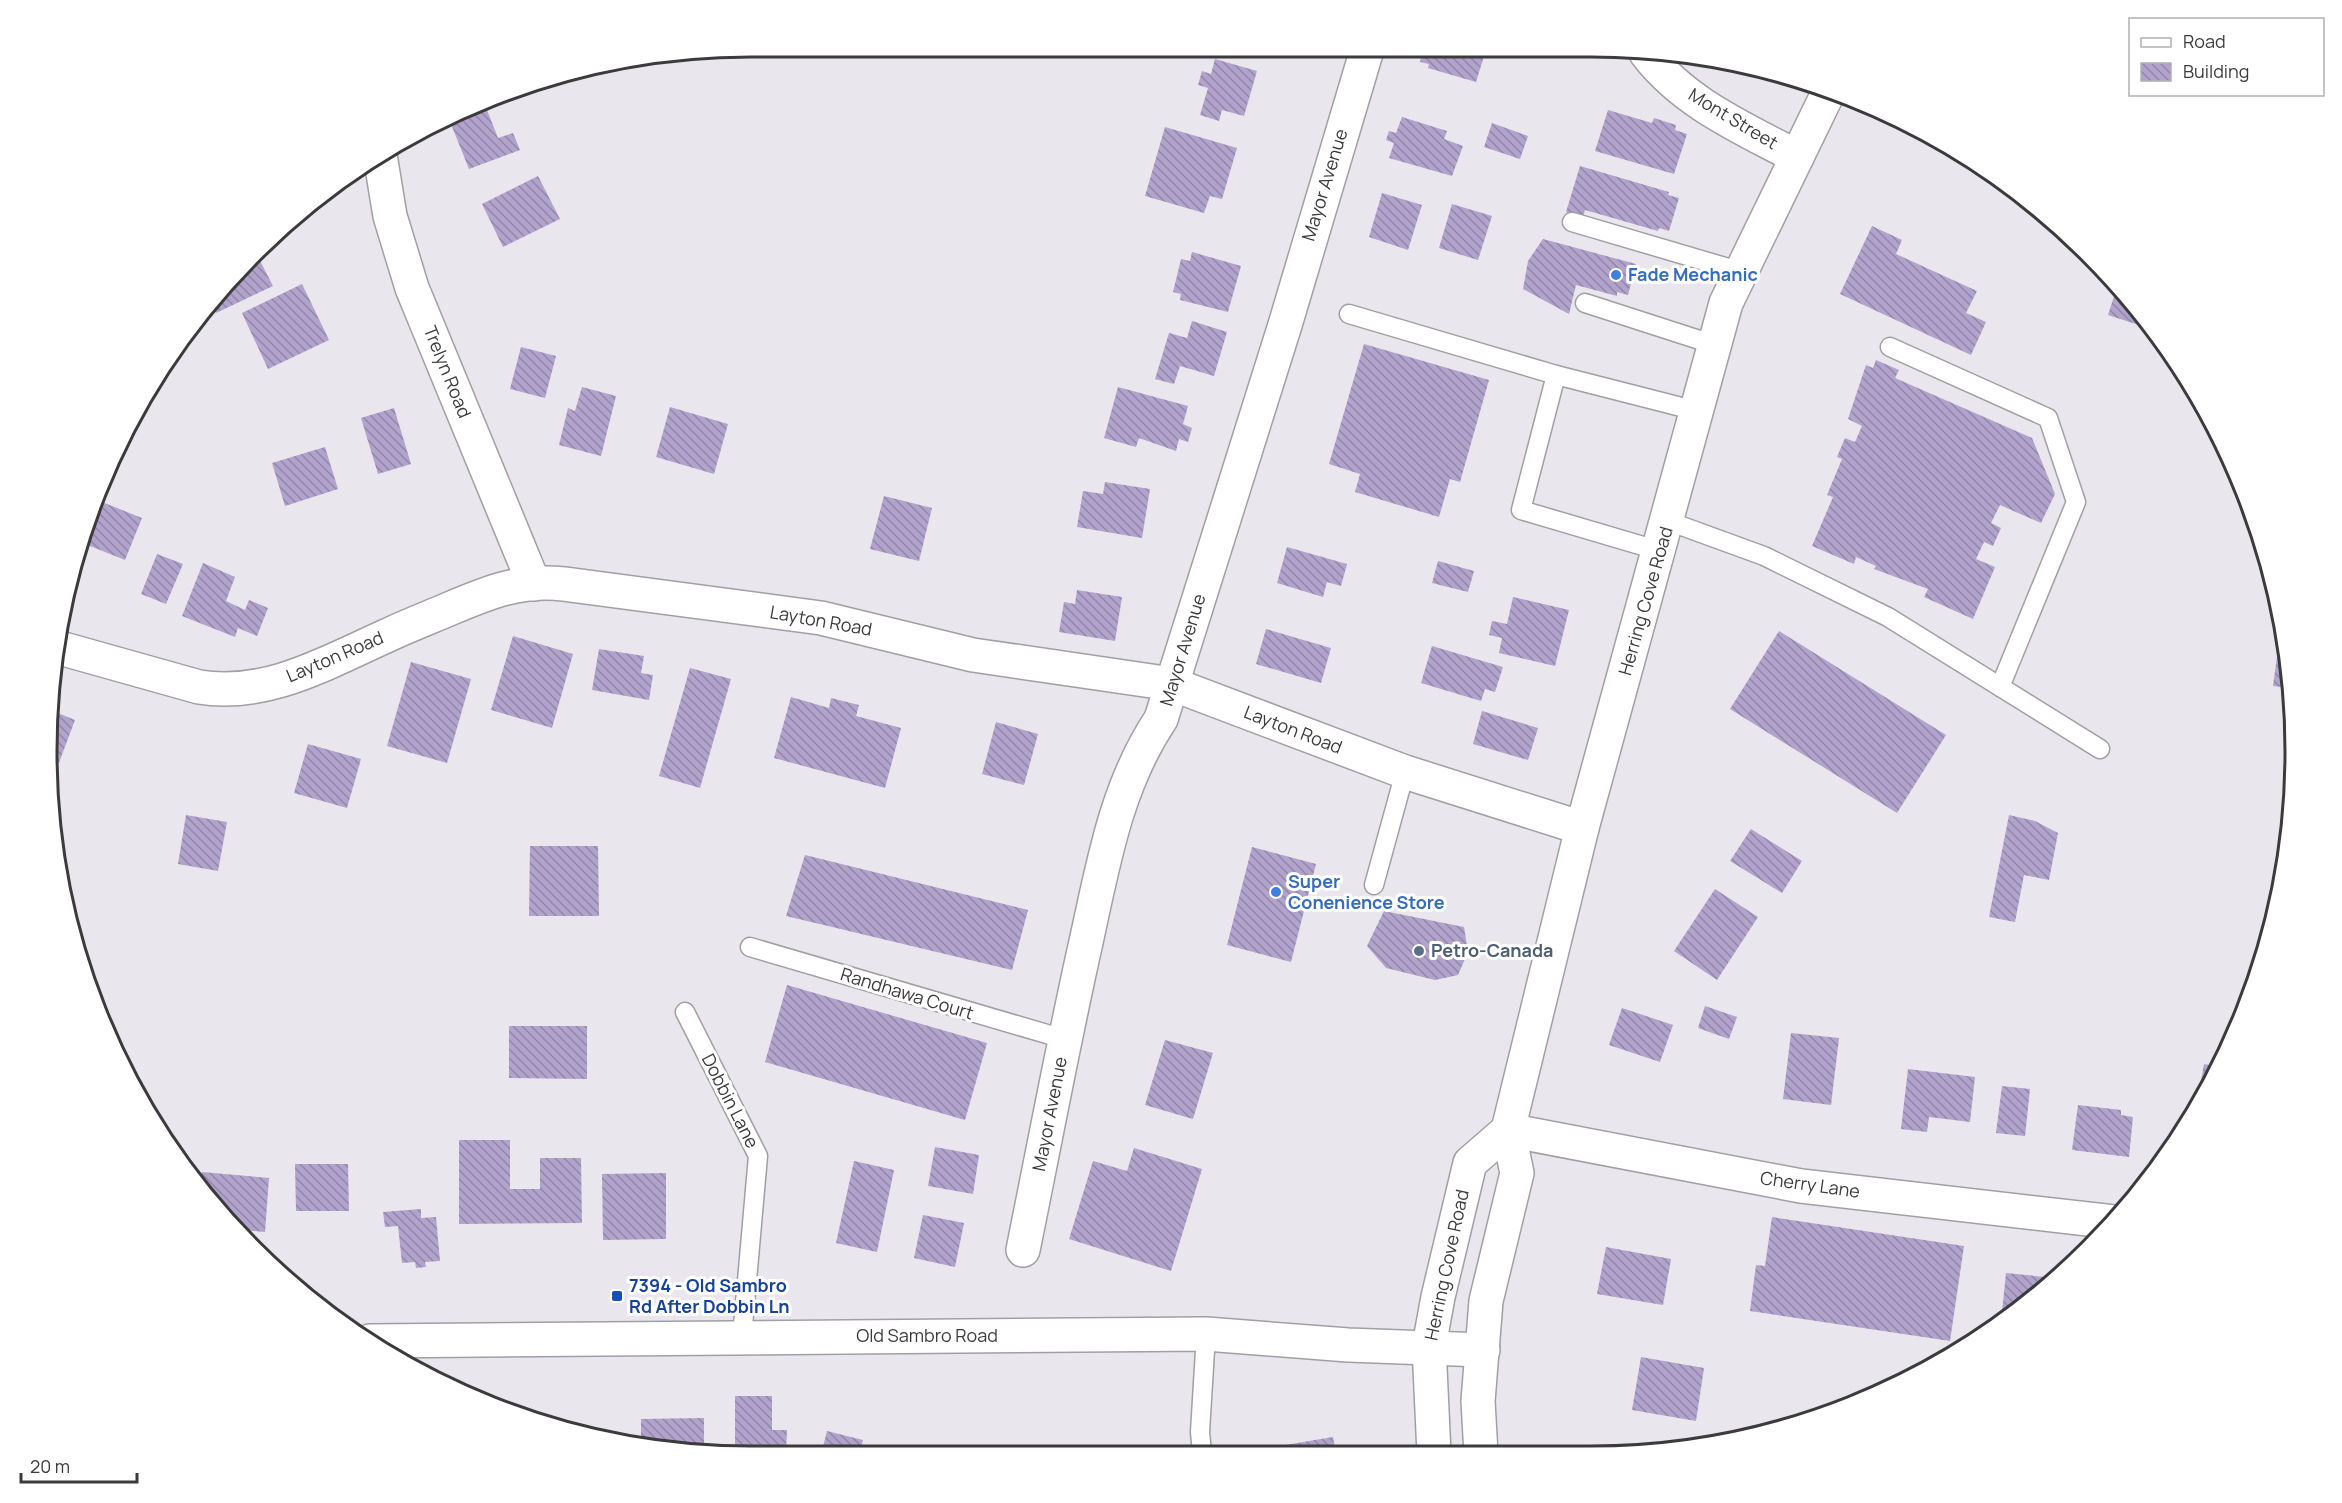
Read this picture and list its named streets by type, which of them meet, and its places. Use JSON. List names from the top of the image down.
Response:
{
  "streets": {
    "street": [
      "Mont Street",
      "Mayor Avenue",
      "Trelyn Road",
      "Herring Cove Road",
      "Layton Road",
      "Cherry Lane",
      "Old Sambro Road"
    ],
    "lane": ["Randhawa Court", "Dobbin Lane"]
  },
  "crossings": [
    ["Mont Street", "Herring Cove Road"],
    ["Mayor Avenue", "Layton Road"],
    ["Mayor Avenue", "Randhawa Court"],
    ["Trelyn Road", "Layton Road"],
    ["Herring Cove Road", "Layton Road"],
    ["Herring Cove Road", "Cherry Lane"],
    ["Herring Cove Road", "Old Sambro Road"],
    ["Dobbin Lane", "Old Sambro Road"]
  ],
  "places": {
    "other": ["Fade Mechanic", "Super Conenience Store", "Petro-Canada"],
    "transit": ["7394 - Old Sambro Rd After Dobbin Ln"]
  },
  "legend": ["Road", "Building"],
  "scale_bar": "20 m"
}
